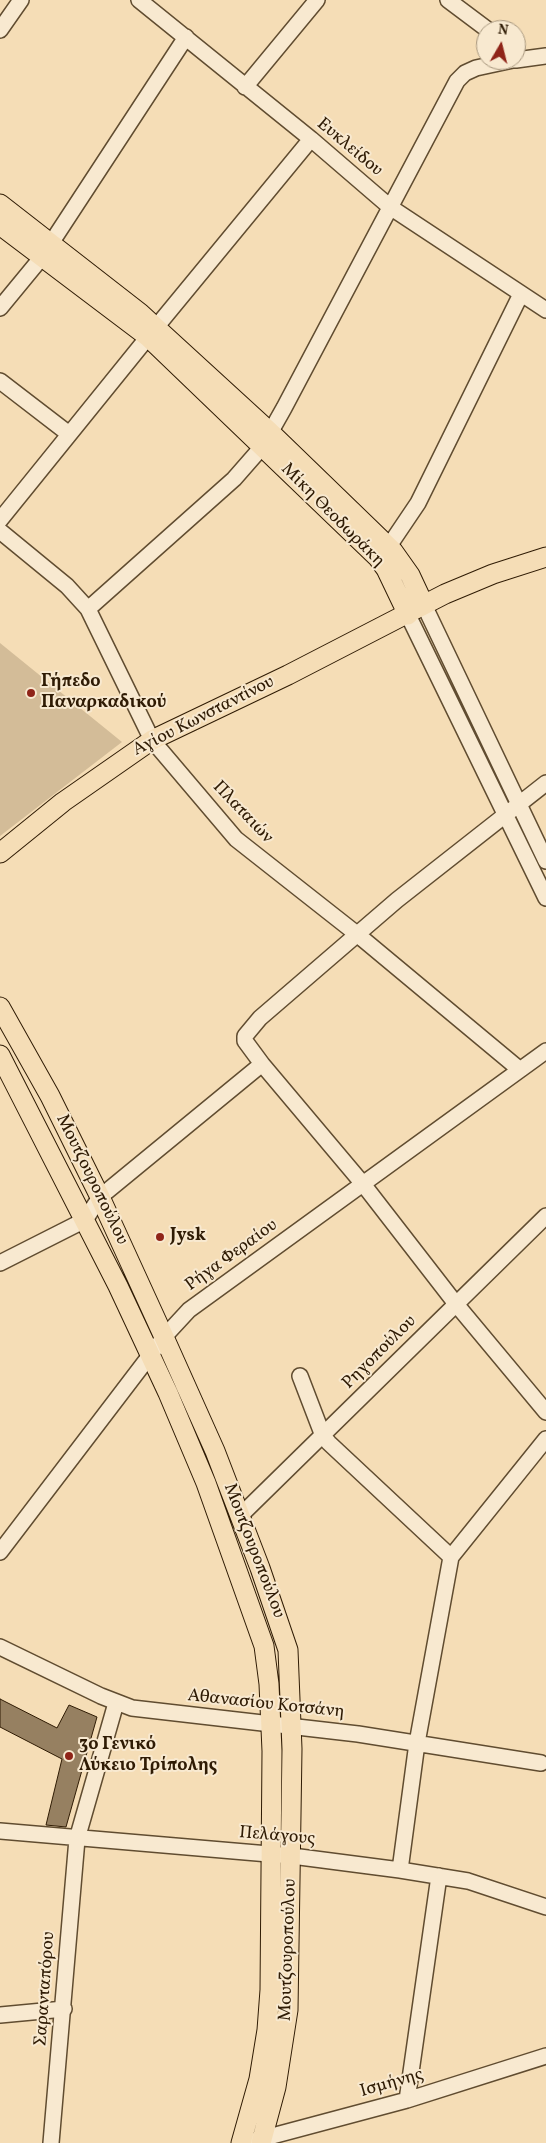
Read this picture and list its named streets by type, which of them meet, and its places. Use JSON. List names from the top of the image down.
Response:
{
  "streets": {
    "main road": ["Μίκη Θεοδωράκη", "Αγίου Κωνσταντίνου", "Μουτζουροπούλου"],
    "street": [
      "Ευκλείδου",
      "Πλαταιών",
      "Ρήγα Φεραίου",
      "Ρηγοπούλου",
      "Αθανασίου Κοτσάνη",
      "Πελάγους",
      "Σαρανταπόρου",
      "Ισμήνης"
    ]
  },
  "crossings": [
    ["Μίκη Θεοδωράκη", "Αγίου Κωνσταντίνου"],
    ["Αγίου Κωνσταντίνου", "Πλαταιών"],
    ["Πλαταιών", "Ρήγα Φεραίου"],
    ["Μουτζουροπούλου", "Ρήγα Φεραίου"],
    ["Μουτζουροπούλου", "Ρηγοπούλου"],
    ["Μουτζουροπούλου", "Αθανασίου Κοτσάνη"],
    ["Μουτζουροπούλου", "Πελάγους"],
    ["Μουτζουροπούλου", "Ισμήνης"],
    ["Αθανασίου Κοτσάνη", "Σαρανταπόρου"],
    ["Πελάγους", "Σαρανταπόρου"]
  ],
  "places": ["Γήπεδο Παναρκαδικού", "Jysk", "3ο Γενικό Λύκειο Τρίπολης"],
  "north": "top"
}
